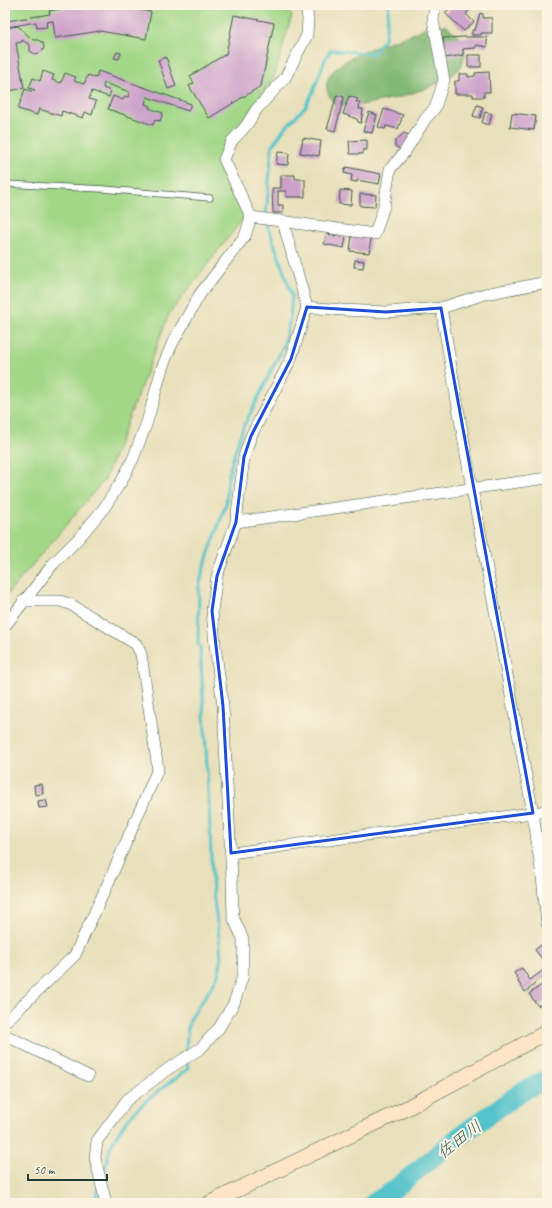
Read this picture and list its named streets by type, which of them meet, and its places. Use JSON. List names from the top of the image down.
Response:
{
  "water": ["佐田川"],
  "scale_bar": "50 m"
}
